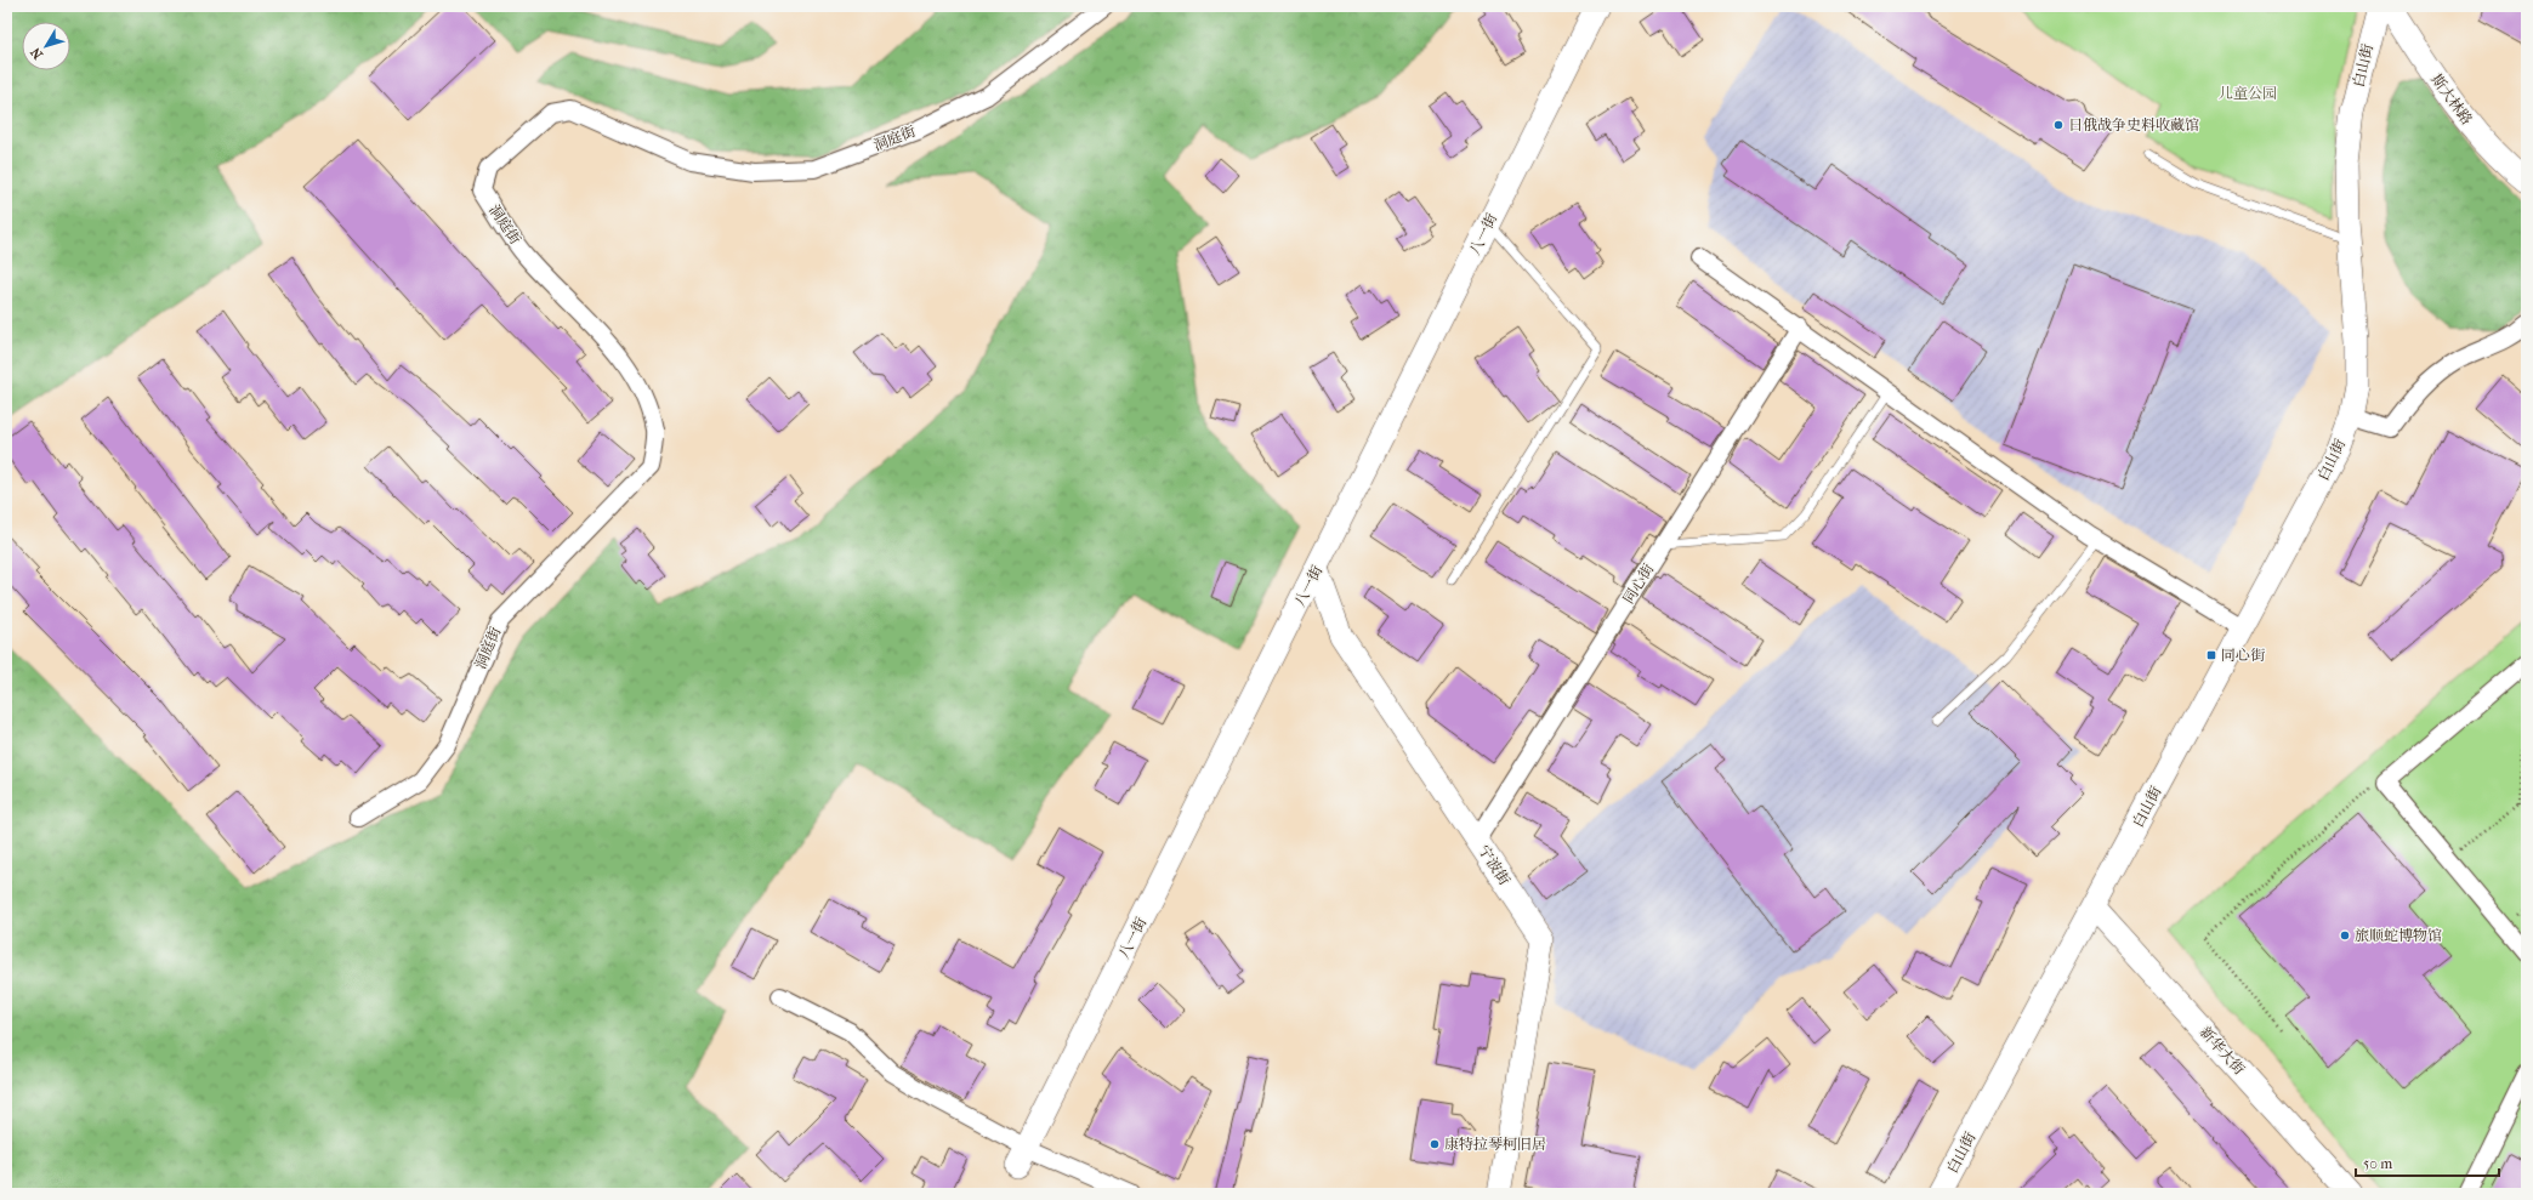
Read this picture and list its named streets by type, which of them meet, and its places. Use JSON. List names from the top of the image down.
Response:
{
  "streets": {
    "street": [
      "白山街",
      "斯大林路",
      "洞庭街",
      "八一街",
      "同心街",
      "宁波街",
      "新华大街"
    ]
  },
  "crossings": [
    ["白山街", "新华大街"],
    ["八一街", "宁波街"],
    ["同心街", "宁波街"]
  ],
  "parks": ["儿童公园"],
  "places": {
    "other": ["日俄战争史料收藏馆", "旅顺蛇博物馆", "康特拉琴柯旧居"],
    "transit": ["同心街"]
  },
  "scale_bar": "50 m",
  "north": "bottom left"
}
